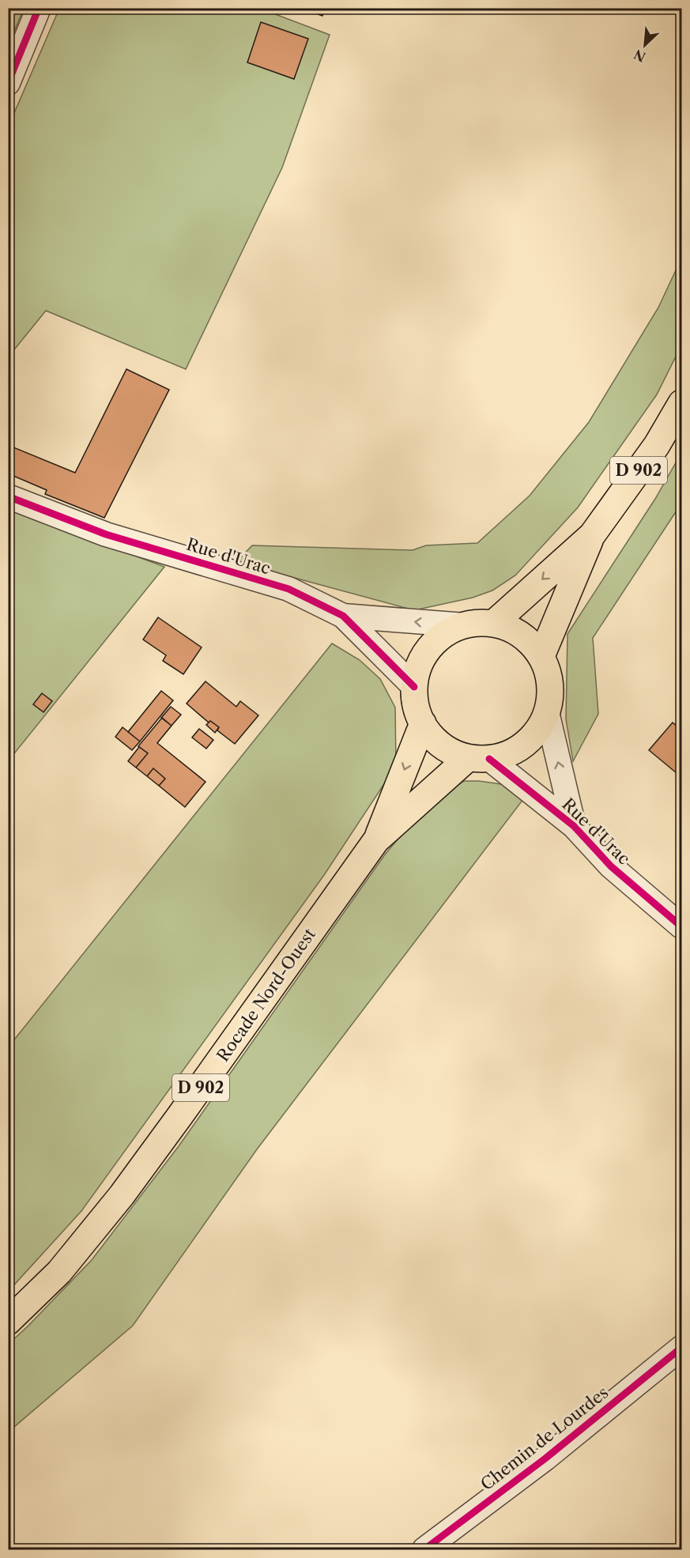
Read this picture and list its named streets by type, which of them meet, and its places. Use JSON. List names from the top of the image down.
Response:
{
  "streets": {
    "main road": ["D 902", "Rocade Nord-Ouest"],
    "street": ["Rue d'Urac", "Chemin de Lourdes"]
  },
  "crossings": [
    ["D 902", "Rue d'Urac"],
    ["D 902", "Rocade Nord-Ouest"],
    ["Rue d'Urac", "Rocade Nord-Ouest"]
  ],
  "north": "bottom left"
}
